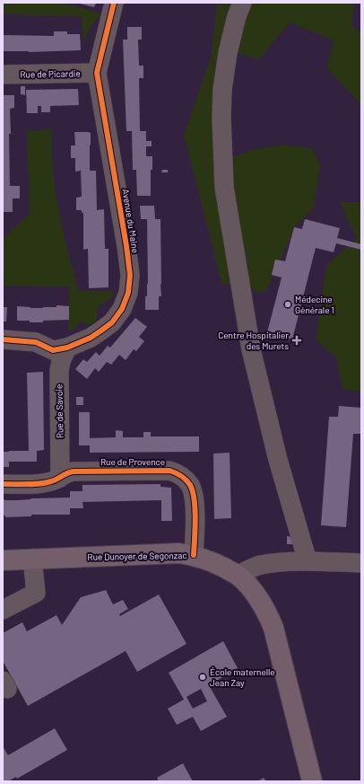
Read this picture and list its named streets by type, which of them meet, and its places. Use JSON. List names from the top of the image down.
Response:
{
  "streets": {
    "main road": ["Rue Dunoyer de Segonzac"],
    "street": [
      "Rue de Picardie",
      "Avenue du Maine",
      "Rue de Savoie",
      "Rue de Provence"
    ]
  },
  "crossings": [
    ["Rue de Picardie", "Avenue du Maine"],
    ["Avenue du Maine", "Rue de Savoie"],
    ["Rue de Savoie", "Rue de Provence"],
    ["Rue de Provence", "Rue Dunoyer de Segonzac"]
  ],
  "places": {
    "other": ["Médecine Générale 1", "École maternelle Jean Zay"],
    "health": ["Centre Hospitalier des Murets"]
  }
}
